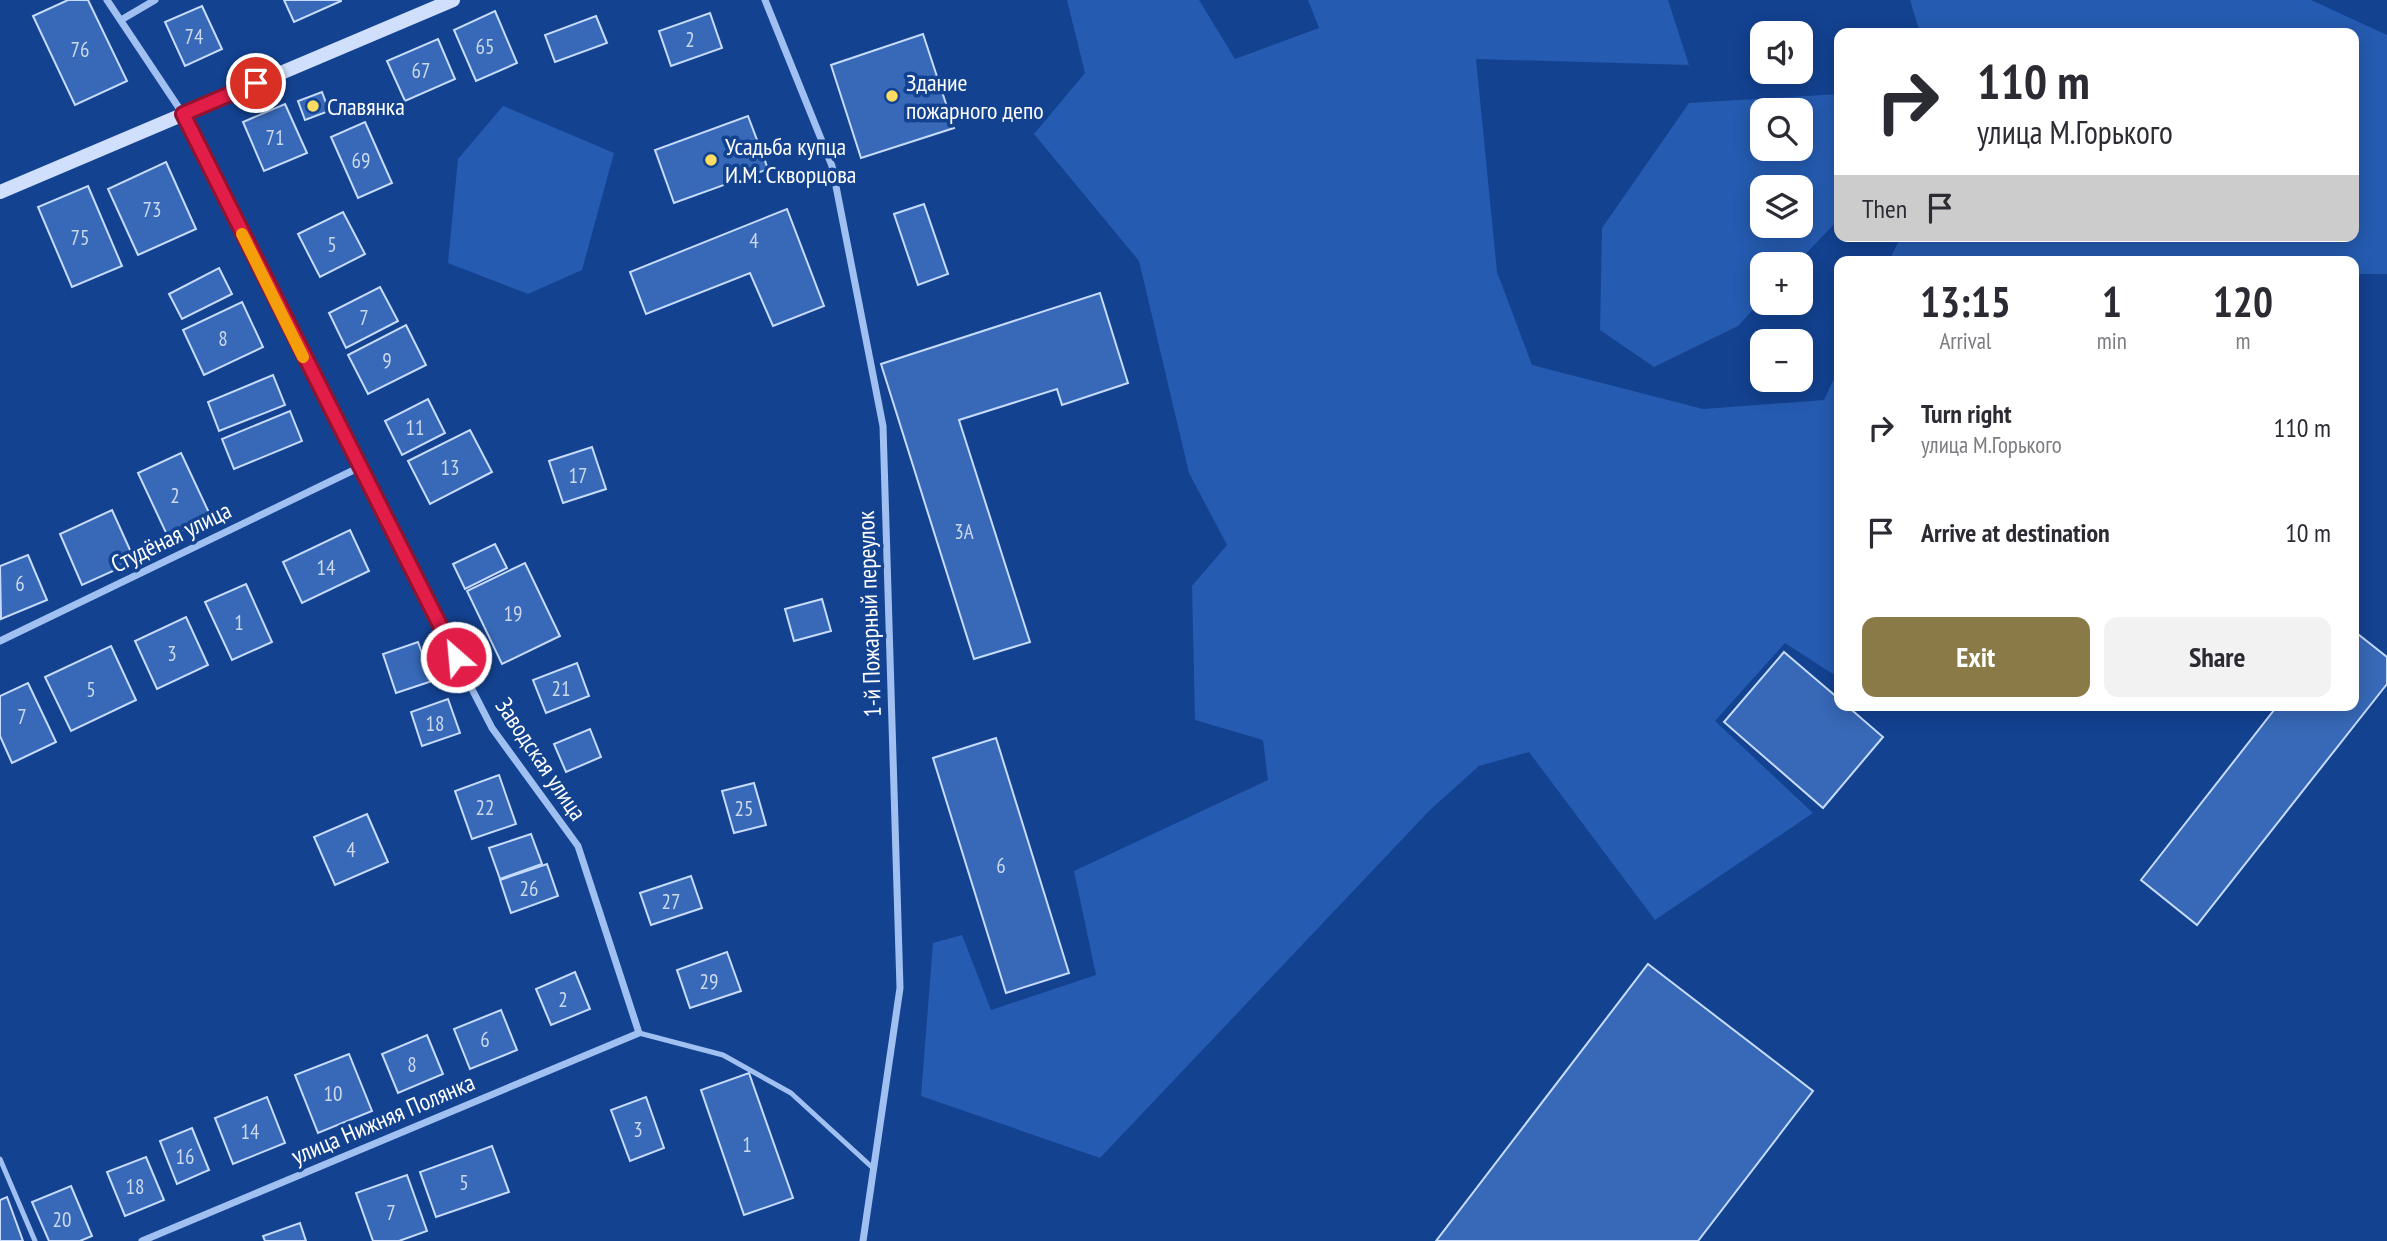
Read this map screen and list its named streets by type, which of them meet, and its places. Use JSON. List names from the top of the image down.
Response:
{
  "streets": {
    "street": [
      "Студёная улица",
      "1-й Пожарный переулок",
      "Заводская улица",
      "улица Нижняя Полянка"
    ]
  },
  "crossings": [
    ["Студёная улица", "Заводская улица"],
    ["Заводская улица", "улица Нижняя Полянка"]
  ],
  "places": ["Здание пожарного депо", "Славянка", "Усадьба купца И.М. Скворцова"],
  "house_numbers": [
    "74",
    "2",
    "65",
    "76",
    "67",
    "71",
    "69",
    "73",
    "75",
    "4",
    "5",
    "7",
    "8",
    "9",
    "11",
    "13",
    "17",
    "2",
    "3А",
    "14",
    "6",
    "19",
    "1",
    "3",
    "21",
    "5",
    "7",
    "18",
    "22",
    "25",
    "4",
    "6",
    "26",
    "27",
    "29",
    "2",
    "6",
    "8",
    "10",
    "3",
    "14",
    "1",
    "16",
    "5",
    "18",
    "7",
    "20"
  ],
  "page": {
    "map_buttons": ["+", "−"],
    "turn": ["110 m", "улица М.Горького"],
    "then": "Then",
    "eta": [
      "13:15",
      "Arrival",
      "1",
      "min",
      "120",
      "m"
    ],
    "list": [
      {
        "name": "Turn right",
        "note": "улица М.Горького",
        "value": "110 m"
      },
      {
        "name": "Arrive at destination",
        "value": "10 m"
      }
    ],
    "buttons": ["Exit", "Share"]
  }
}
